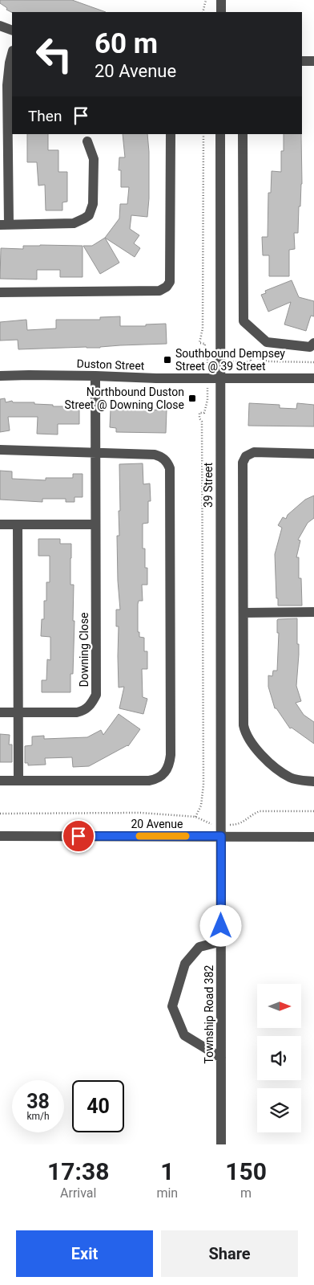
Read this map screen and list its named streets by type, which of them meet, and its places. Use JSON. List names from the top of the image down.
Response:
{
  "streets": {
    "street": [
      "Duston Street",
      "39 Street",
      "Downing Close",
      "20 Avenue",
      "Township Road 382"
    ]
  },
  "crossings": [
    ["Duston Street", "39 Street"],
    ["Duston Street", "Downing Close"],
    ["39 Street", "20 Avenue"],
    ["39 Street", "Township Road 382"],
    ["20 Avenue", "Township Road 382"]
  ],
  "places": {
    "transit": ["Southbound Dempsey Street @ 39 Street", "Northbound Duston Street @ Downing Close"]
  },
  "north": "right",
  "page": {
    "turn": ["60 m", "20 Avenue"],
    "then": "Then",
    "speed": "38 km/h",
    "limit": "40",
    "eta": [
      "17:38",
      "Arrival",
      "1",
      "min",
      "150",
      "m"
    ],
    "buttons": ["Exit", "Share"]
  }
}
